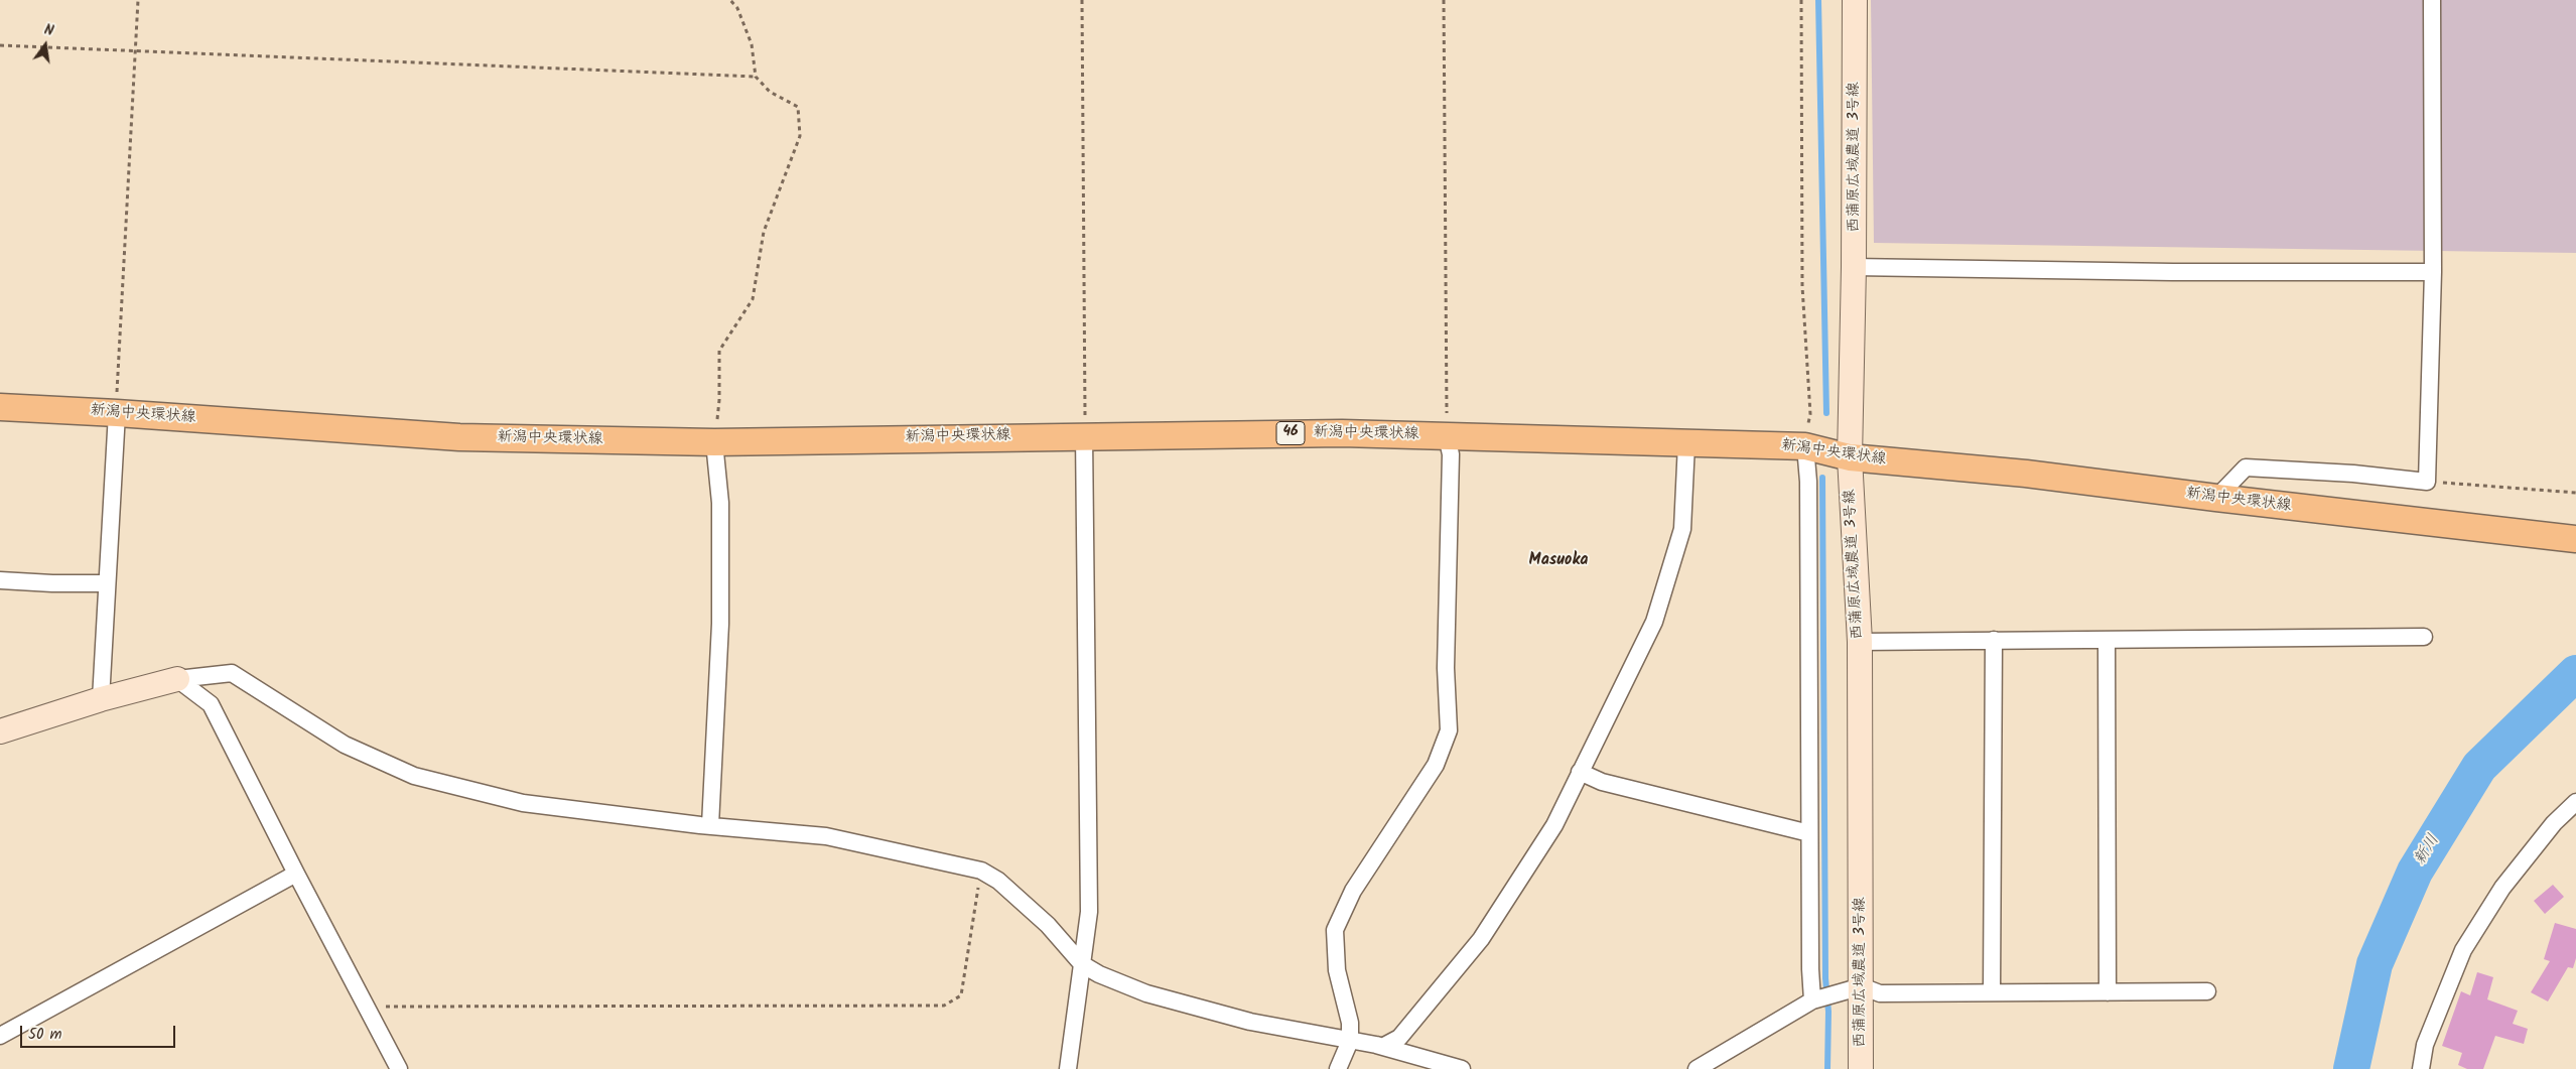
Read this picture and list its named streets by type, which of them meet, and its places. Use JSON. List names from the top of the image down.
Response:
{
  "streets": {
    "main road": ["新潟中央環状線", "46"],
    "street": ["西蒲原広域農道 3号線"]
  },
  "crossings": [
    ["西蒲原広域農道 3号線", "新潟中央環状線"]
  ],
  "districts": ["Masuoka"],
  "water": ["新川"],
  "scale_bar": "50 m",
  "north": "top"
}
